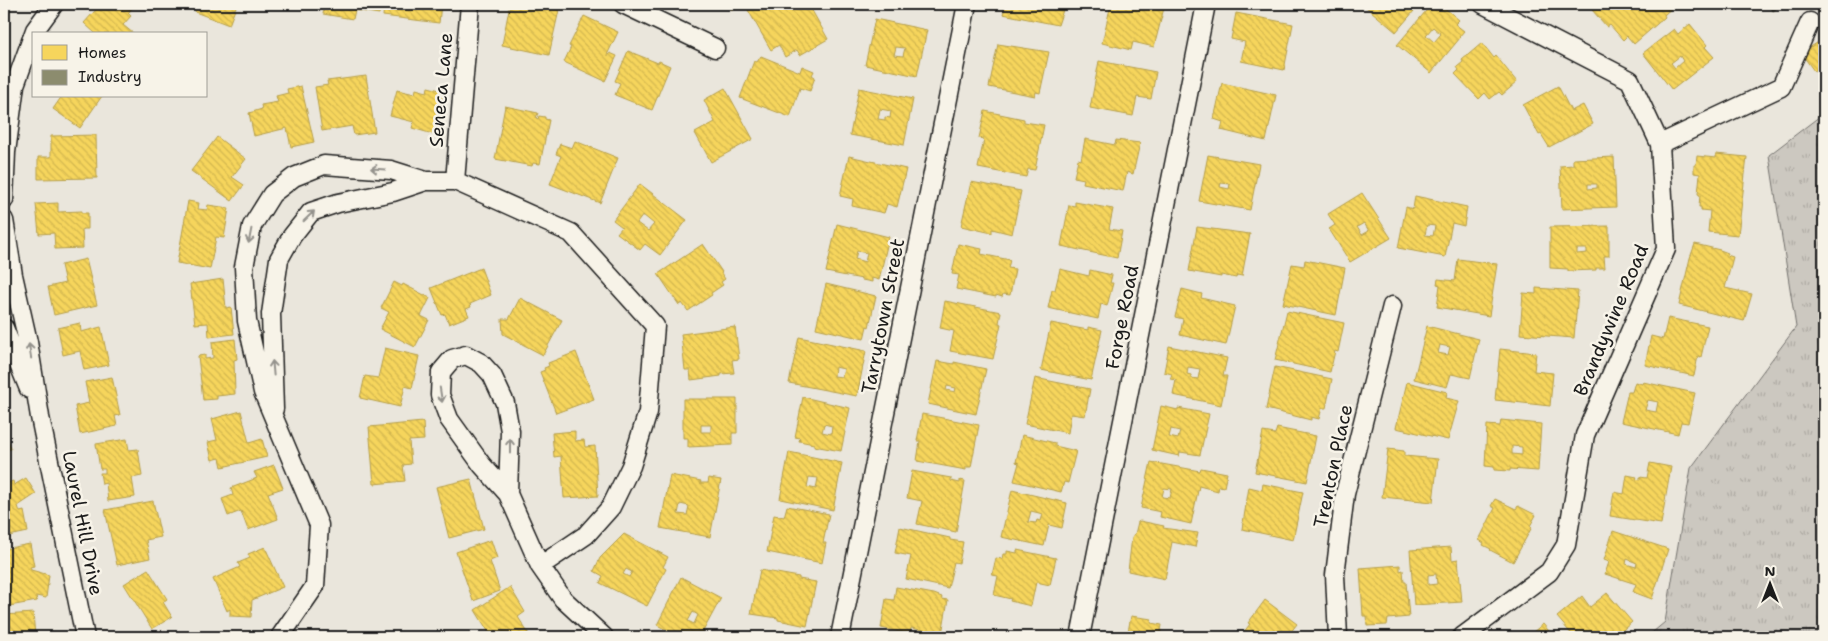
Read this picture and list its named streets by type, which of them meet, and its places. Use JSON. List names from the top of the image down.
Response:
{
  "streets": {
    "street": [
      "Seneca Lane",
      "Tarrytown Street",
      "Forge Road",
      "Brandywine Road",
      "Trenton Place",
      "Laurel Hill Drive"
    ]
  },
  "legend": ["Homes", "Industry"],
  "north": "top"
}
